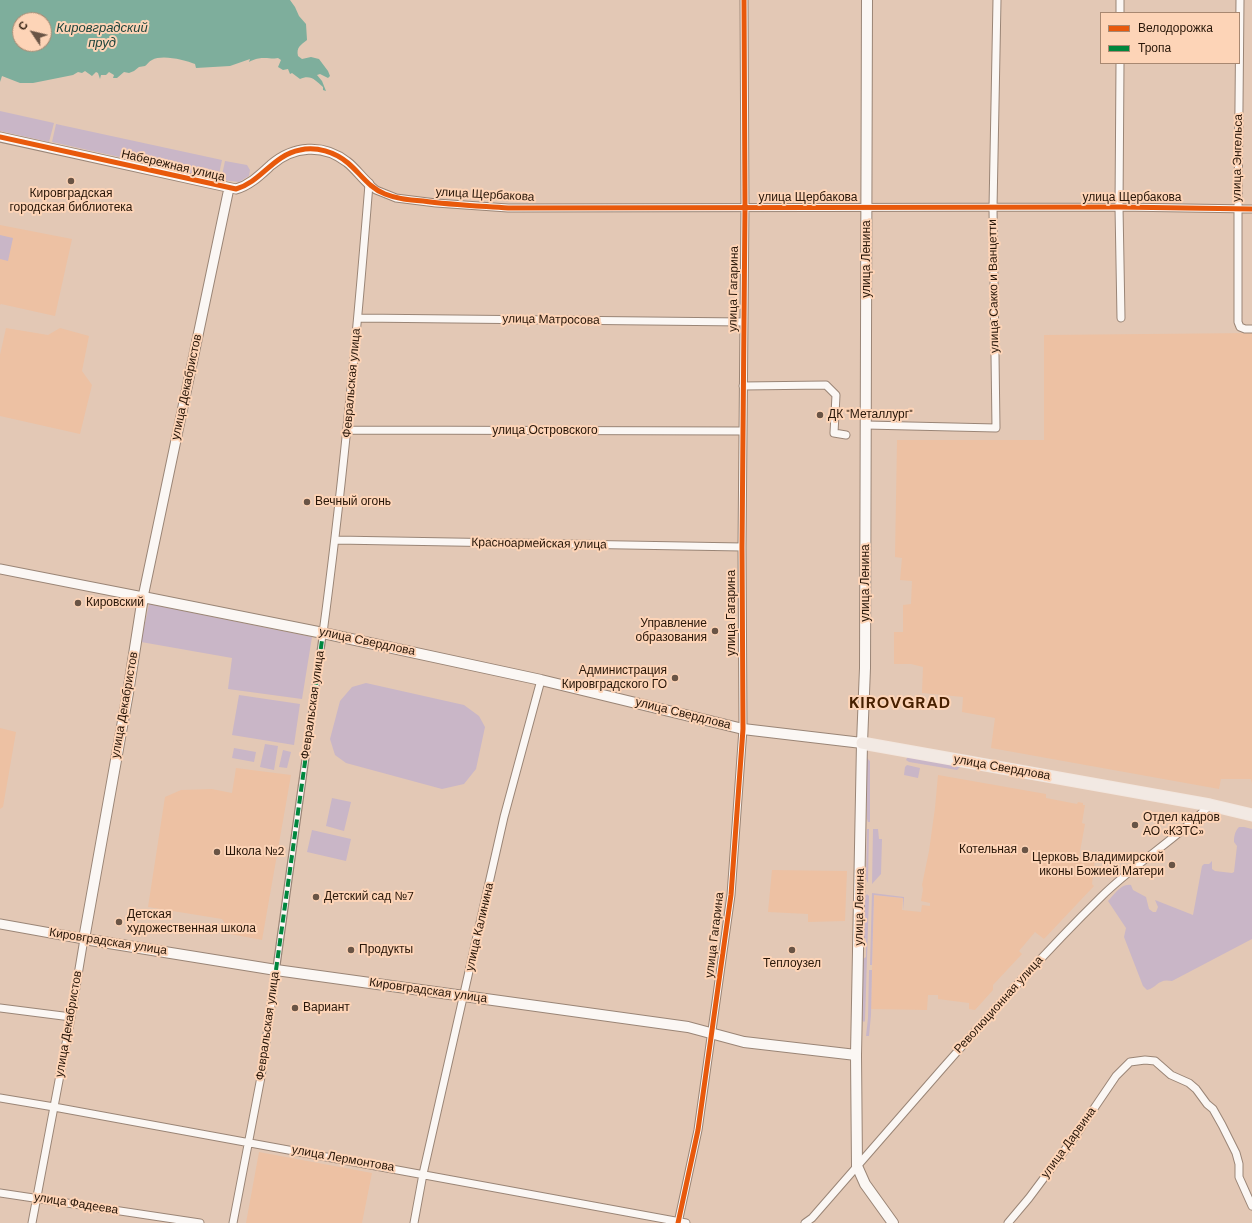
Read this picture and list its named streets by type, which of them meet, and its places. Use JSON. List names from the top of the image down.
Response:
{
  "streets": {
    "main road": [
      "улица Ленина",
      "улица Декабристов",
      "улица Свердлова",
      "Кировградская улица"
    ],
    "street": [
      "улица Энгельса",
      "Набережная улица",
      "улица Щербакова",
      "улица Сакко и Ванцетти",
      "улица Гагарина",
      "улица Матросова",
      "Февральская улица",
      "улица Островского",
      "Красноармейская улица",
      "улица Калинина",
      "Революционная улица",
      "улица Дарвина",
      "улица Лермонтова",
      "улица Фадеева"
    ]
  },
  "crossings": [
    ["улица Энгельса", "улица Щербакова"],
    ["Набережная улица", "улица Щербакова"],
    ["Набережная улица", "Февральская улица"],
    ["Набережная улица", "улица Декабристов"],
    ["улица Щербакова", "улица Ленина"],
    ["улица Щербакова", "улица Сакко и Ванцетти"],
    ["улица Щербакова", "улица Гагарина"],
    ["улица Щербакова", "Февральская улица"],
    ["улица Ленина", "улица Сакко и Ванцетти"],
    ["улица Ленина", "улица Свердлова"],
    ["улица Ленина", "Кировградская улица"],
    ["улица Ленина", "Революционная улица"],
    ["улица Гагарина", "улица Матросова"],
    ["улица Гагарина", "улица Островского"],
    ["улица Гагарина", "Красноармейская улица"],
    ["улица Гагарина", "улица Свердлова"],
    ["улица Гагарина", "Кировградская улица"],
    ["улица Гагарина", "улица Лермонтова"],
    ["улица Матросова", "Февральская улица"],
    ["Февральская улица", "улица Островского"],
    ["Февральская улица", "Красноармейская улица"],
    ["Февральская улица", "улица Свердлова"],
    ["Февральская улица", "Кировградская улица"],
    ["Февральская улица", "улица Лермонтова"],
    ["улица Декабристов", "улица Свердлова"],
    ["улица Декабристов", "Кировградская улица"],
    ["улица Декабристов", "улица Лермонтова"],
    ["улица Декабристов", "улица Фадеева"],
    ["улица Свердлова", "улица Калинина"],
    ["улица Свердлова", "Революционная улица"],
    ["улица Калинина", "Кировградская улица"],
    ["улица Калинина", "улица Лермонтова"]
  ],
  "districts": ["KIROVGRAD"],
  "water": ["Кировградский пруд"],
  "places": [
    "Кировградская городская библиотека",
    "ДК \"Металлург\"",
    "Вечный огонь",
    "Кировский",
    "Управление образования",
    "Администрация Кировградского ГО",
    "Отдел кадров АО «КЗТС»",
    "Котельная",
    "Школа №2",
    "Церковь Владимирской иконы Божией Матери",
    "Детский сад №7",
    "Детская художественная школа",
    "Продукты",
    "Теплоузел",
    "Вариант"
  ],
  "legend": ["Велодорожка", "Тропа"],
  "north": "top left"
}
